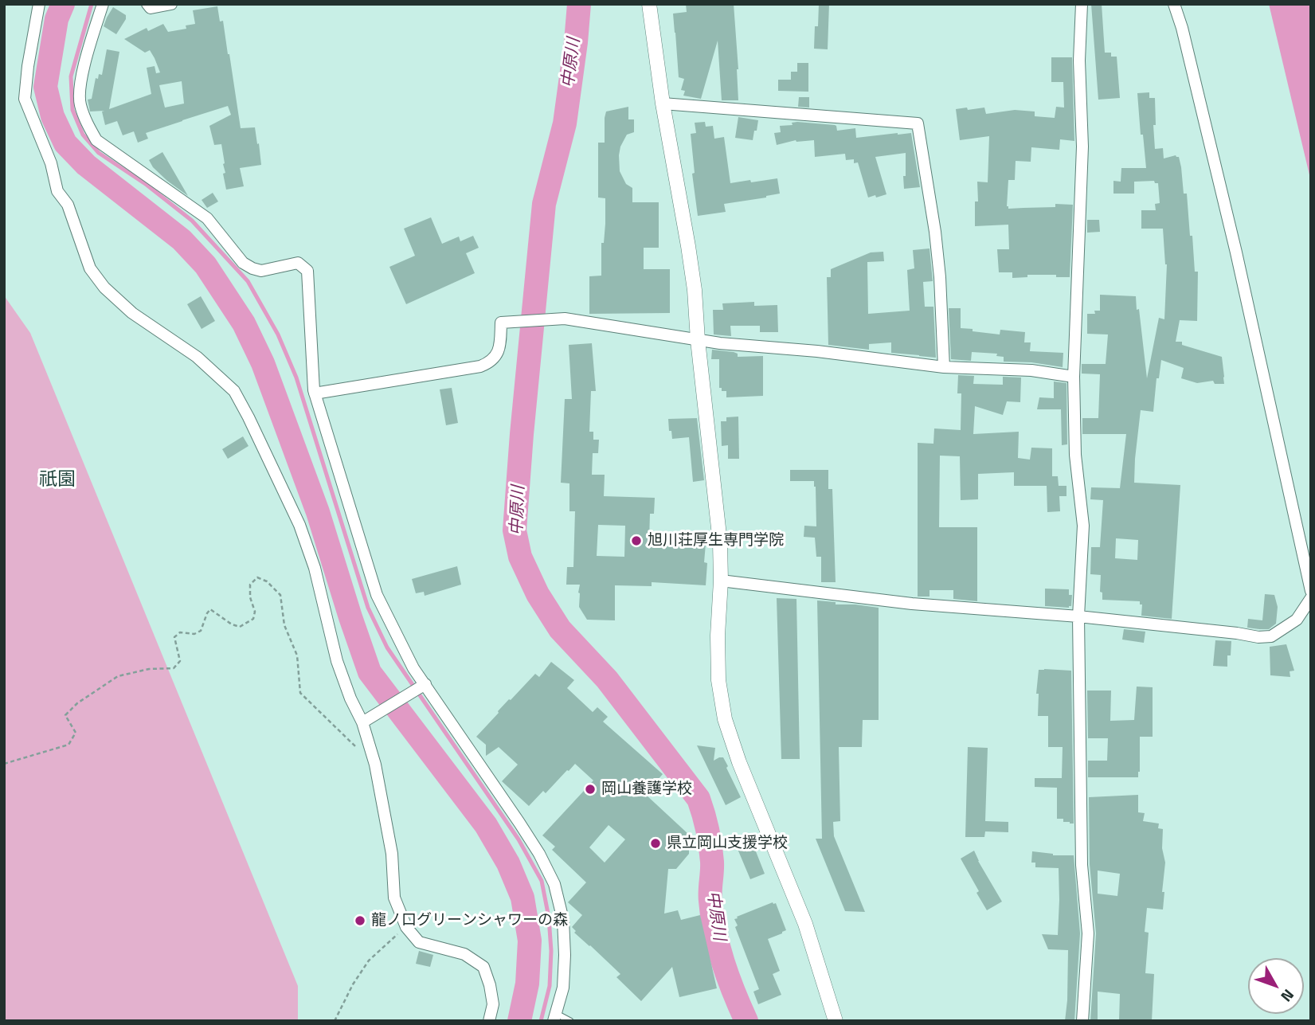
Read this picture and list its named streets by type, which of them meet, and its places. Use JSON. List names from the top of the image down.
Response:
{
  "districts": ["祇園"],
  "water": ["中原川"],
  "places": [
    "旭川荘厚生専門学院",
    "岡山養護学校",
    "県立岡山支援学校",
    "龍ノ口グリーンシャワーの森"
  ],
  "north": "bottom right"
}
